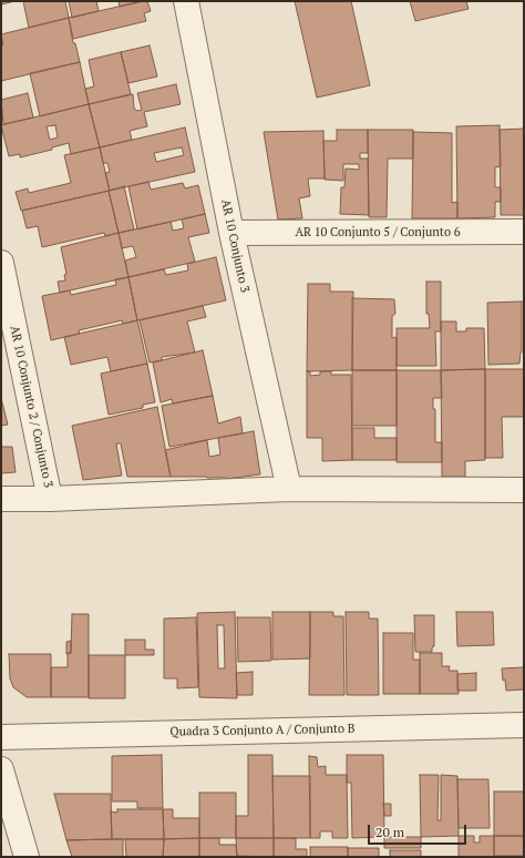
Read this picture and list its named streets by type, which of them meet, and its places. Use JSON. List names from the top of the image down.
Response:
{
  "streets": {
    "street": [
      "AR 10 Conjunto 5 / Conjunto 6",
      "AR 10 Conjunto 3",
      "AR 10 Conjunto 2 / Conjunto 3",
      "Quadra 3 Conjunto A / Conjunto B"
    ]
  },
  "crossings": [
    ["AR 10 Conjunto 5 / Conjunto 6", "AR 10 Conjunto 3"]
  ],
  "scale_bar": "20 m"
}
